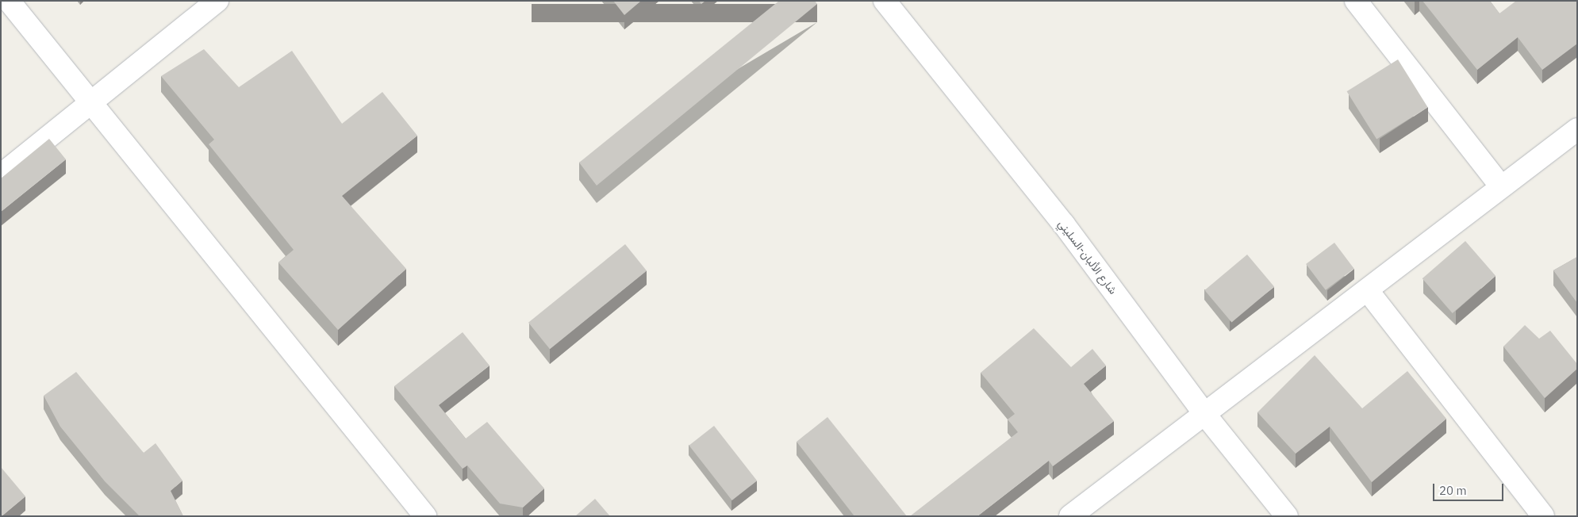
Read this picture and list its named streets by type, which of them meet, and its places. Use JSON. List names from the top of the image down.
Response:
{
  "streets": {
    "street": ["شارع الألبان-السليني"]
  },
  "scale_bar": "20 m"
}
